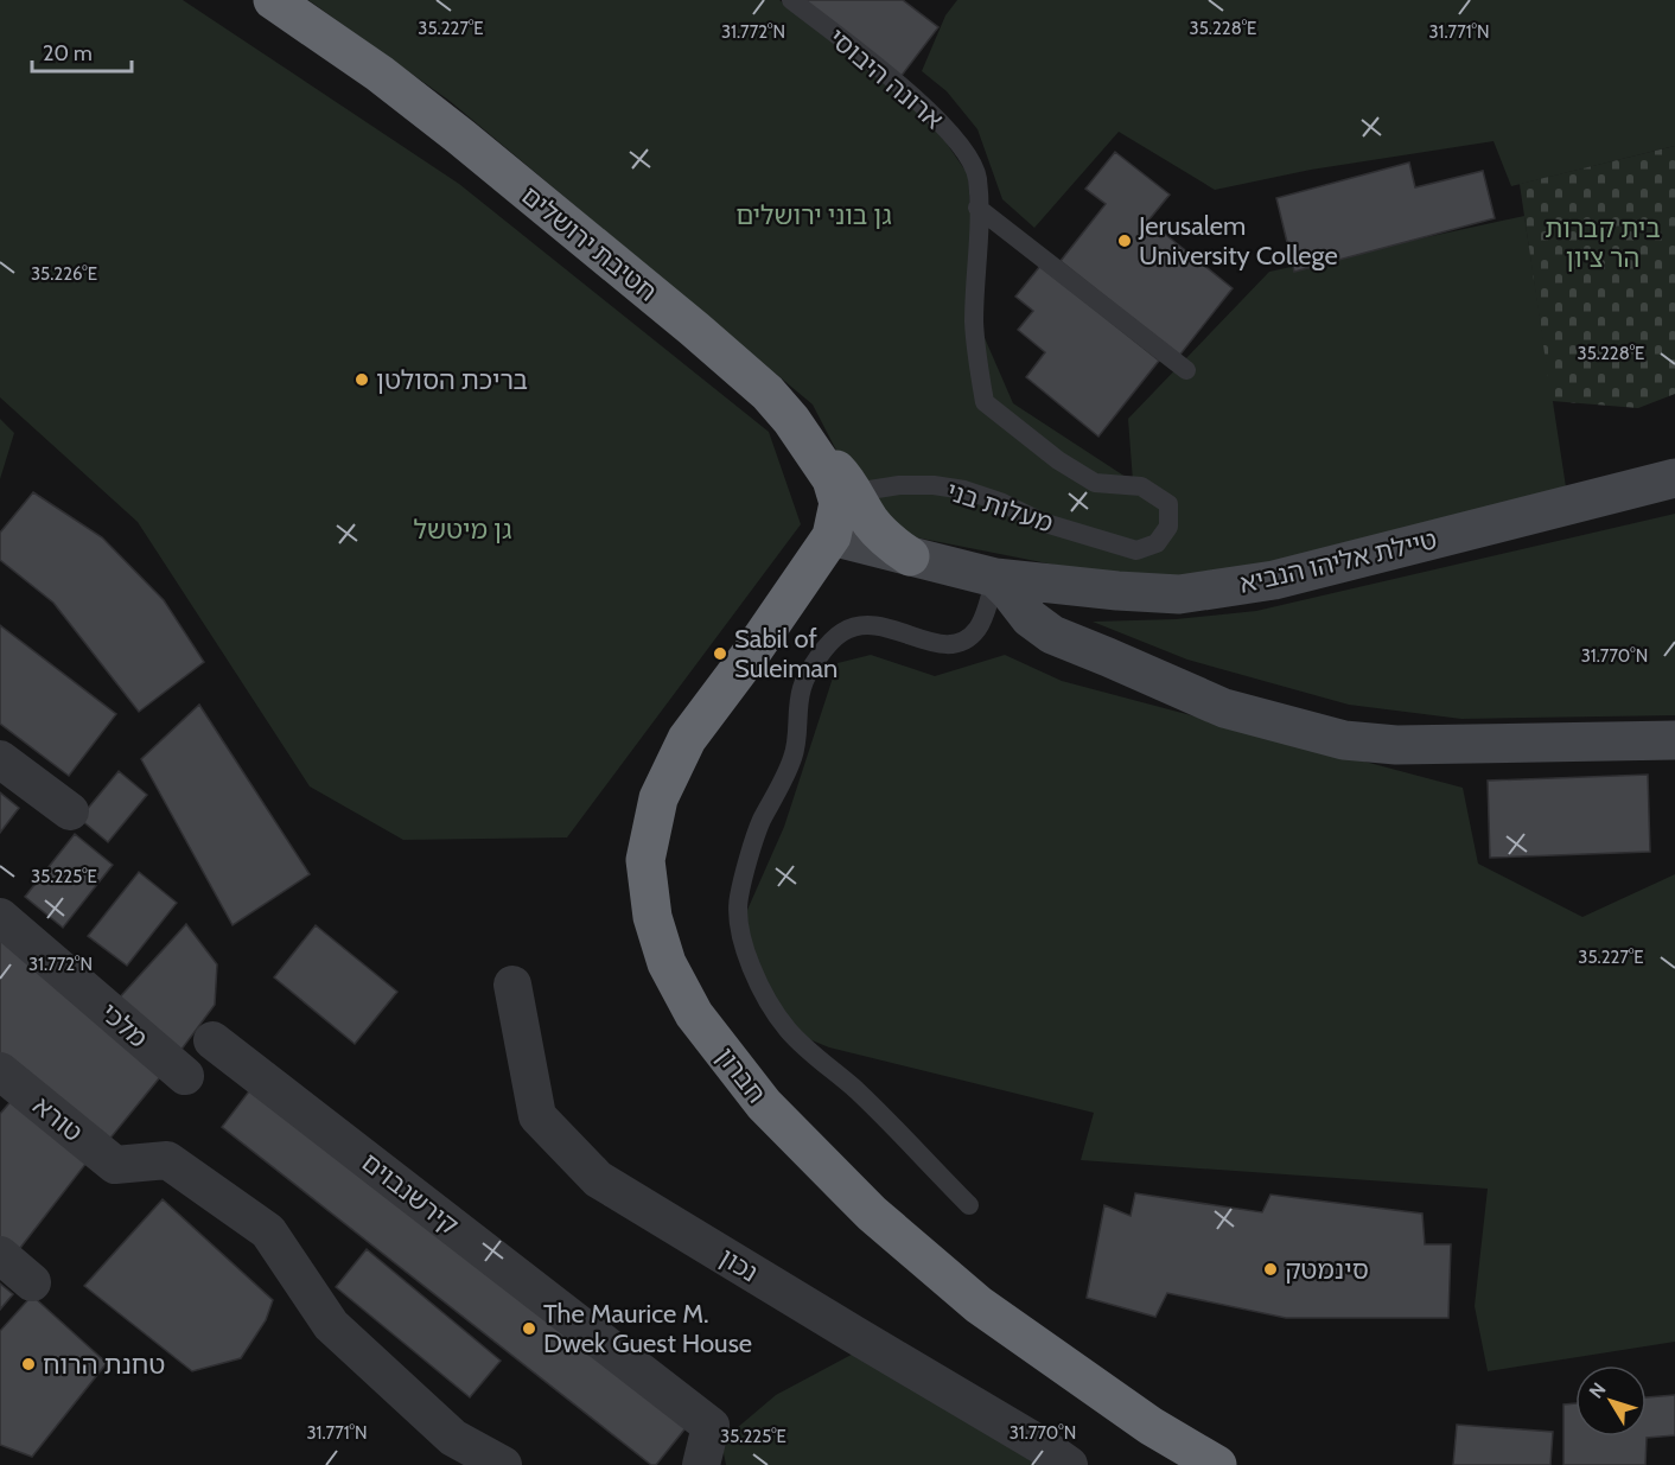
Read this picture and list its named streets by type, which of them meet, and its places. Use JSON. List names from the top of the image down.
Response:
{
  "streets": {
    "highway": ["חטיבת ירושלים", "חברון"],
    "street": [
      "טיילת אליהו הנביא",
      "מלכי",
      "טורא",
      "קירשנבוים",
      "נכון"
    ],
    "lane": ["ארונה היבוסי", "מעלות בני"]
  },
  "crossings": [
    ["ארונה היבוסי", "מעלות בני"],
    ["חטיבת ירושלים", "מעלות בני"],
    ["חטיבת ירושלים", "טיילת אליהו הנביא"],
    ["חטיבת ירושלים", "חברון"],
    ["מעלות בני", "טיילת אליהו הנביא"],
    ["מעלות בני", "חברון"],
    ["טיילת אליהו הנביא", "חברון"]
  ],
  "parks": ["גן בוני ירושלים", "בית קברות הר ציון", "גן מיטשל"],
  "places": [
    "Jerusalem University College",
    "בריכת הסולטן",
    "Sabil of Suleiman",
    "סינמטק",
    "The Maurice M. Dwek Guest House",
    "טחנת הרוח"
  ],
  "scale_bar": "20 m",
  "north": "top left",
  "coordinates": [
    "35.227°E",
    "35.228°E",
    "31.772°N",
    "31.771°N",
    "35.226°E",
    "31.770°N",
    "35.225°E"
  ]
}
